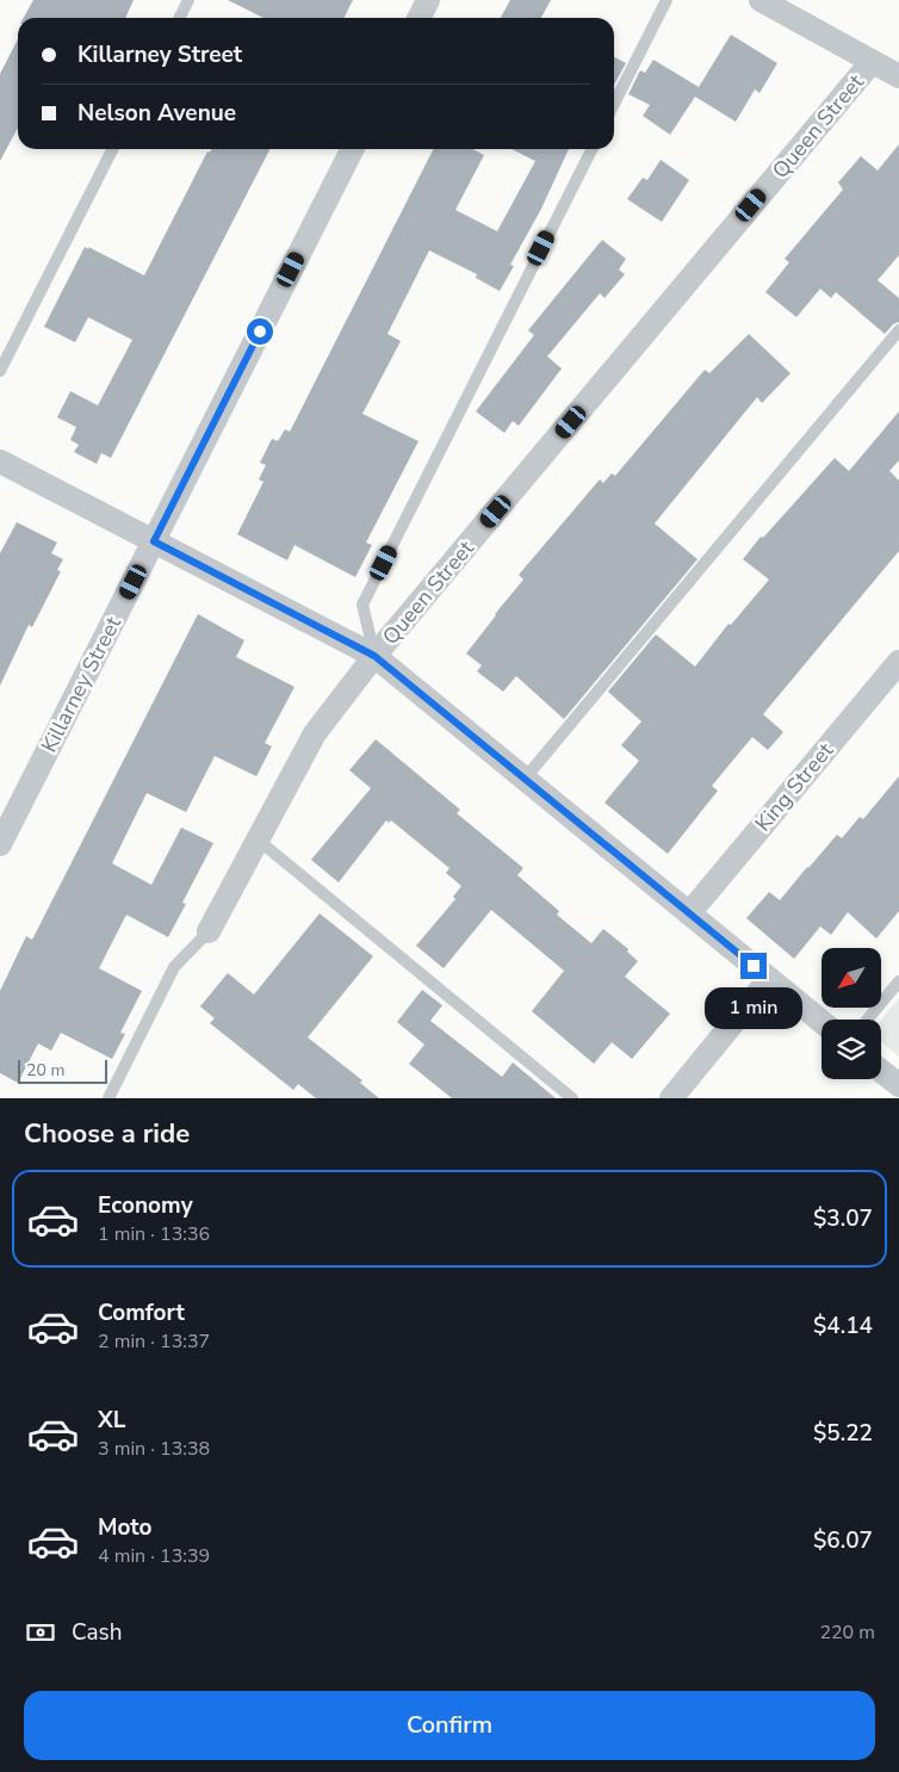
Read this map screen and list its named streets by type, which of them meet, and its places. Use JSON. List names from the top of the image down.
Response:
{
  "streets": {
    "street": ["Queen Street", "Killarney Street", "King Street"]
  },
  "scale_bar": "20 m",
  "north": "bottom left",
  "page": {
    "banner": ["Killarney Street", "Nelson Avenue"],
    "bubble": "1 min",
    "scale": "20 m",
    "heading": "Choose a ride",
    "list": [
      {
        "name": "Economy",
        "note": "1 min · 13:36",
        "value": "$3.07"
      },
      {
        "name": "Comfort",
        "note": "2 min · 13:37",
        "value": "$4.14"
      },
      {
        "name": "XL",
        "note": "3 min · 13:38",
        "value": "$5.22"
      },
      {
        "name": "Moto",
        "note": "4 min · 13:39",
        "value": "$6.07"
      }
    ],
    "pay": ["Cash", "220 m"],
    "buttons": "Confirm"
  }
}
